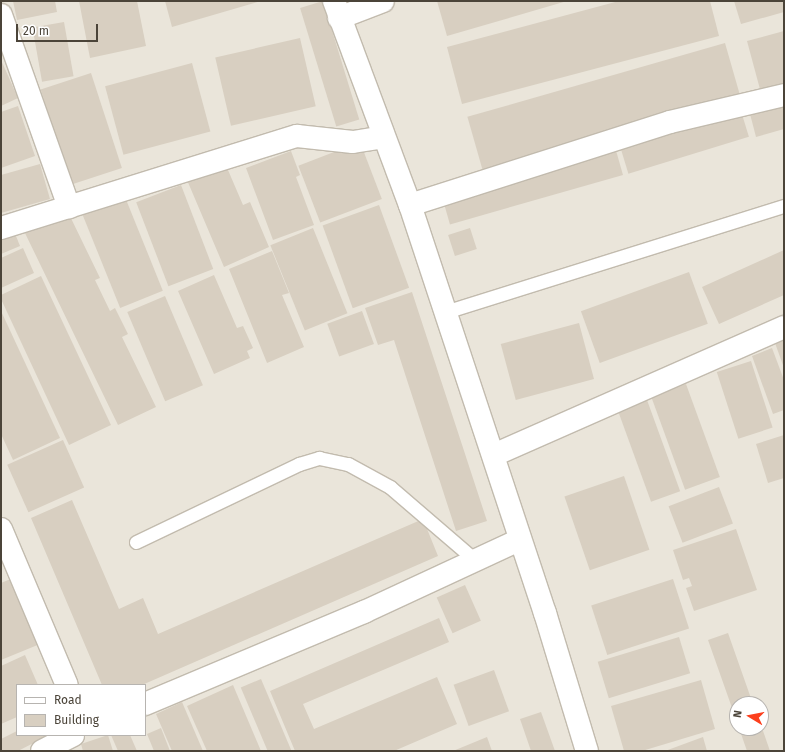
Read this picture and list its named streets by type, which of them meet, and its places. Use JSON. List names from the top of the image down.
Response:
{
  "legend": ["Road", "Building"],
  "scale_bar": "20 m",
  "north": "left"
}
